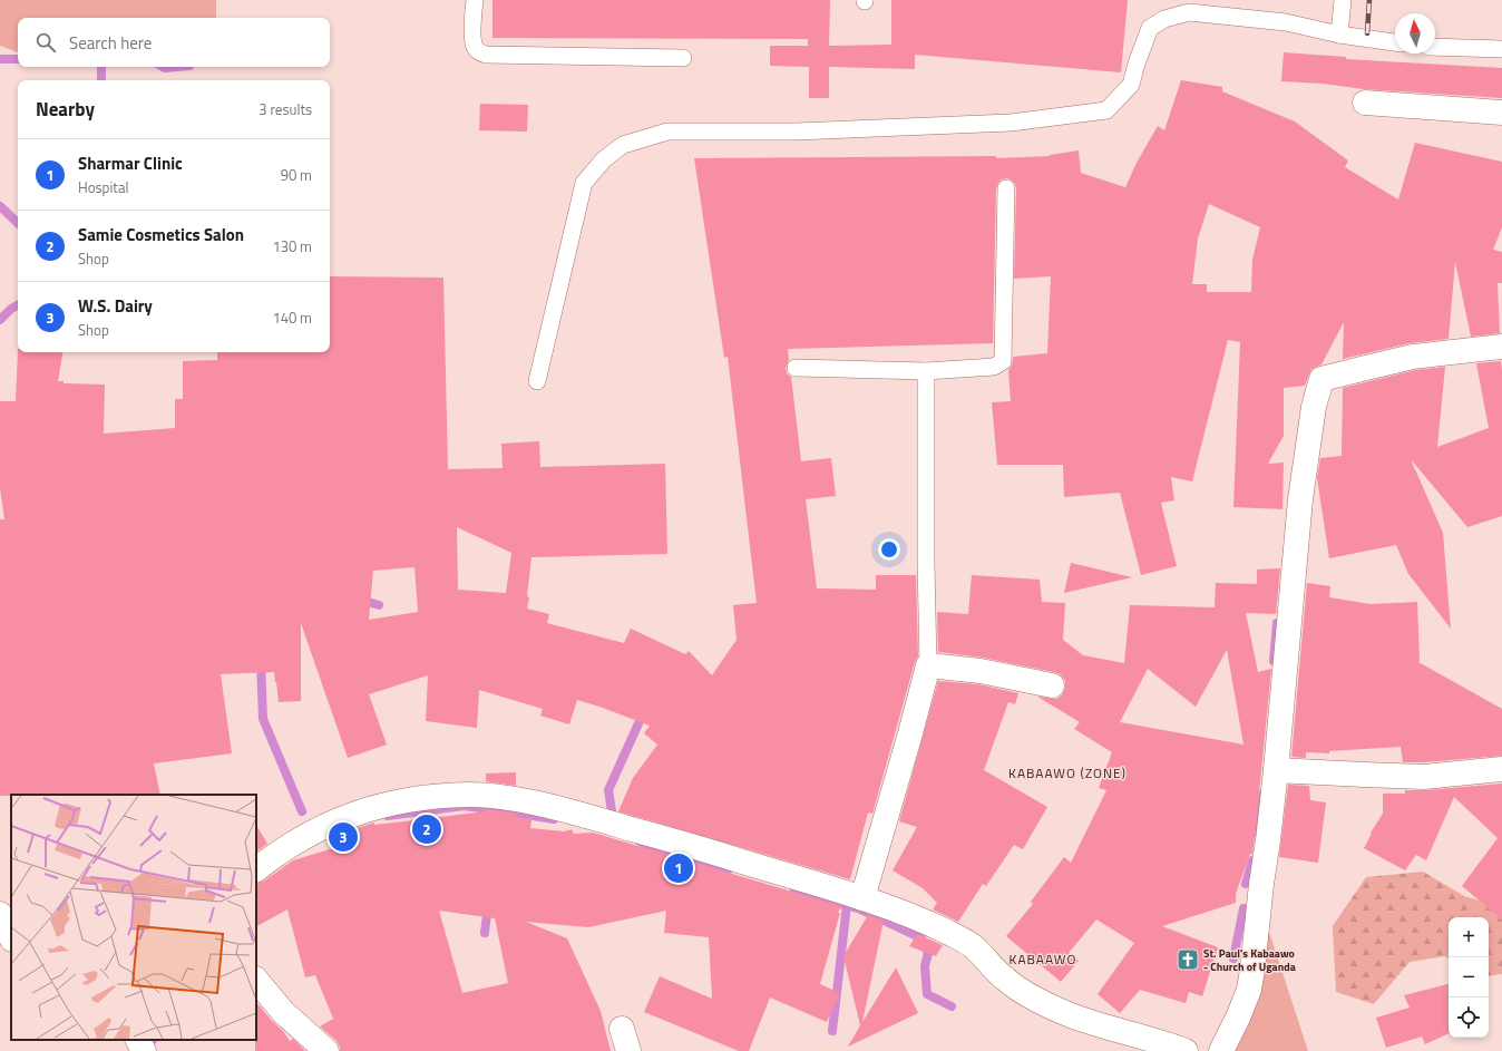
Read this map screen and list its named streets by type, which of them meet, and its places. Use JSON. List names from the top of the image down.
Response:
{
  "districts": ["KABAAWO (ZONE)", "KABAAWO"],
  "places": {
    "church": ["St. Paul's Kabaawo - Church of Uganda"]
  },
  "north": "top",
  "page": {
    "search": "Search here",
    "heading": ["Nearby", "3 results"],
    "list": [
      {
        "mark": "1",
        "name": "Sharmar Clinic",
        "note": "Hospital",
        "value": "90 m"
      },
      {
        "mark": "2",
        "name": "Samie Cosmetics Salon",
        "note": "Shop",
        "value": "130 m"
      },
      {
        "mark": "3",
        "name": "W.S. Dairy",
        "note": "Shop",
        "value": "140 m"
      }
    ],
    "pins": ["2", "3", "1"],
    "map_buttons": ["+", "−"]
  }
}
